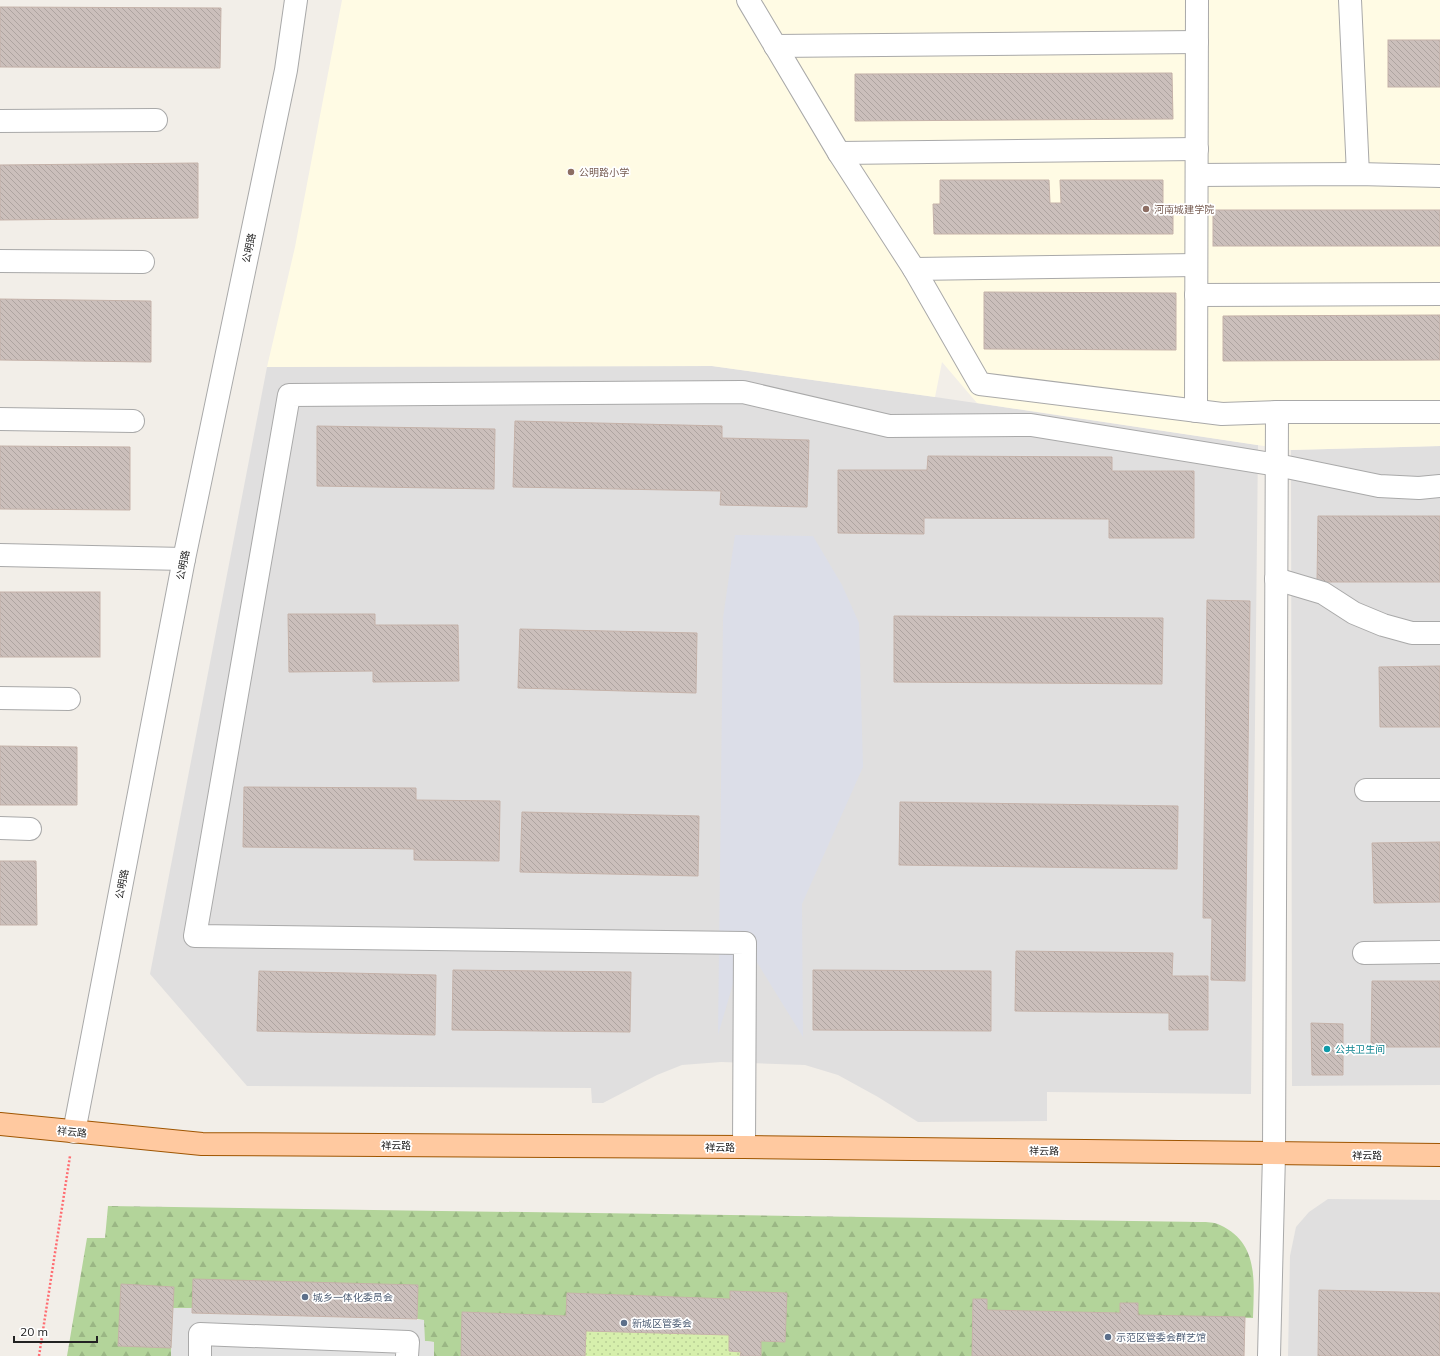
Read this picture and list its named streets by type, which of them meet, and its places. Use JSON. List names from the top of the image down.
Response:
{
  "streets": {
    "main road": ["祥云路"],
    "street": ["公明路"]
  },
  "crossings": [
    ["公明路", "祥云路"]
  ],
  "places": [
    "公明路小学",
    "河南城建学院",
    "公共卫生间",
    "城乡一体化委员会",
    "新城区管委会",
    "示范区管委会群艺馆"
  ],
  "scale_bar": "20 m"
}
